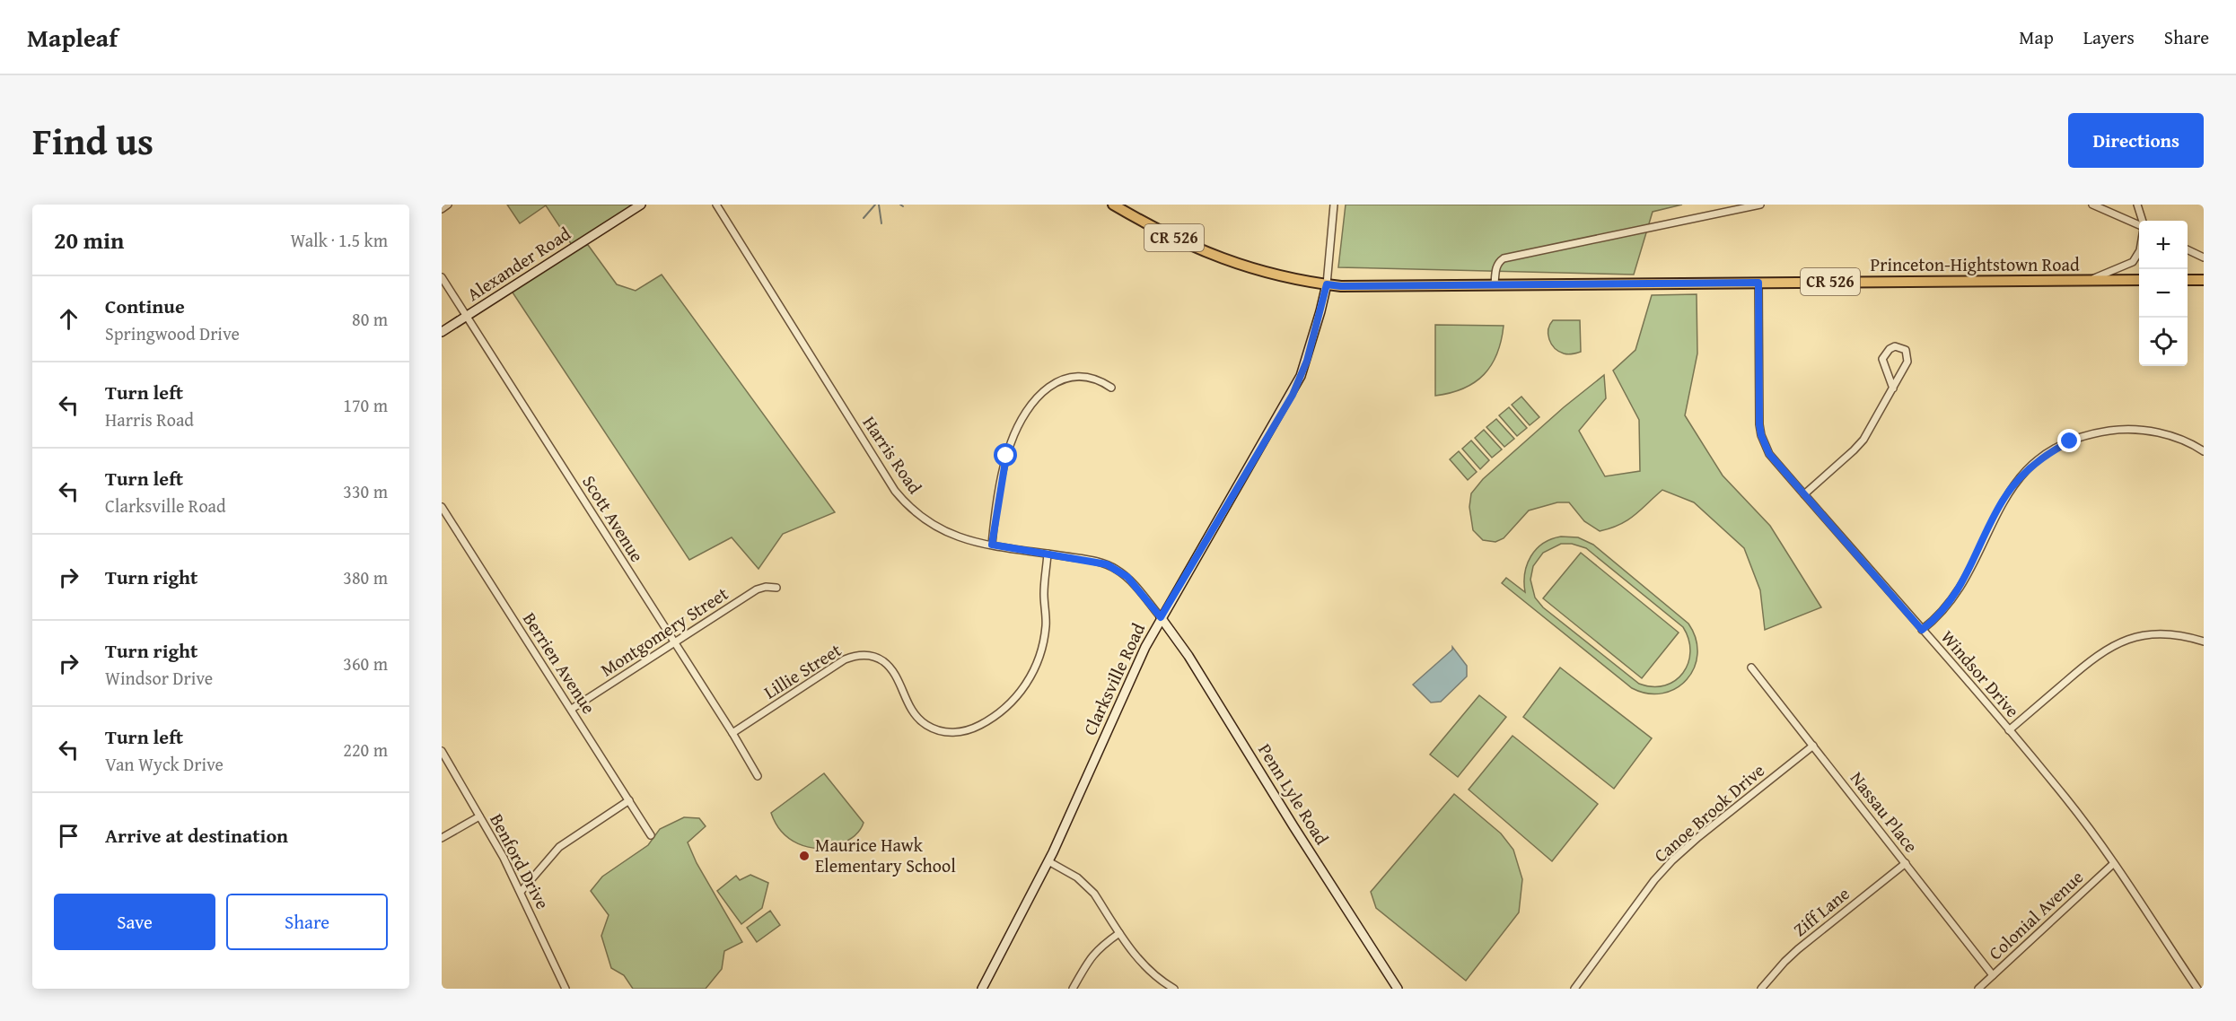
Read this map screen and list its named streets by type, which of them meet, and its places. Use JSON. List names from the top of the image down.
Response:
{
  "streets": {
    "main road": ["CR 526", "Princeton-Hightstown Road"],
    "street": [
      "Alexander Road",
      "Harris Road",
      "Scott Avenue",
      "Montgomery Street",
      "Berrien Avenue",
      "Lillie Street",
      "Windsor Drive",
      "Clarksville Road",
      "Penn Lyle Road",
      "Nassau Place",
      "Canoe Brook Drive",
      "Benford Drive",
      "Ziff Lane",
      "Colonial Avenue"
    ]
  },
  "crossings": [
    ["Alexander Road", "Scott Avenue"],
    ["Princeton-Hightstown Road", "Windsor Drive"],
    ["Princeton-Hightstown Road", "Clarksville Road"],
    ["Harris Road", "Lillie Street"],
    ["Harris Road", "Clarksville Road"],
    ["Harris Road", "Penn Lyle Road"],
    ["Scott Avenue", "Montgomery Street"],
    ["Scott Avenue", "Lillie Street"],
    ["Montgomery Street", "Berrien Avenue"],
    ["Windsor Drive", "Colonial Avenue"],
    ["Clarksville Road", "Penn Lyle Road"],
    ["Nassau Place", "Canoe Brook Drive"],
    ["Nassau Place", "Ziff Lane"],
    ["Nassau Place", "Colonial Avenue"]
  ],
  "places": ["Maurice Hawk Elementary School"],
  "page": {
    "header": "Mapleaf",
    "nav": ["Map", "Layers", "Share"],
    "title": "Find us",
    "buttons": [
      "Directions",
      ["Save", "Share"]
    ],
    "heading": ["20 min", "Walk · 1.5 km"],
    "map_buttons": ["+", "−"],
    "list": [
      ["Continue", "Springwood Drive", "80 m"],
      ["Turn left", "Harris Road", "170 m"],
      ["Turn left", "Clarksville Road", "330 m"],
      ["Turn right", "380 m"],
      ["Turn right", "Windsor Drive", "360 m"],
      ["Turn left", "Van Wyck Drive", "220 m"],
      "Arrive at destination"
    ]
  }
}
